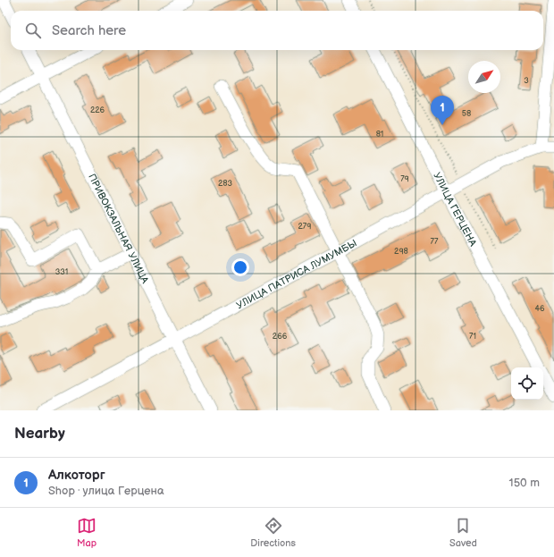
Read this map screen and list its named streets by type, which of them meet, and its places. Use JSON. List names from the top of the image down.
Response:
{
  "streets": {
    "street": ["УЛИЦА ГЕРЦЕНА", "ПРИВОКЗАЛЬНАЯ УЛИЦА", "УЛИЦА ПАТРИСА ЛУМУМБЫ"]
  },
  "crossings": [
    ["УЛИЦА ГЕРЦЕНА", "УЛИЦА ПАТРИСА ЛУМУМБЫ"],
    ["ПРИВОКЗАЛЬНАЯ УЛИЦА", "УЛИЦА ПАТРИСА ЛУМУМБЫ"]
  ],
  "house_numbers": [
    "3",
    "226",
    "58",
    "81",
    "79",
    "283",
    "279",
    "77",
    "298",
    "331",
    "46",
    "266",
    "71"
  ],
  "north": "top right",
  "page": {
    "search": "Search here",
    "pins": "1",
    "heading": "Nearby",
    "list": [
      {
        "mark": "1",
        "name": "Алкоторг",
        "note": "Shop · улица Герцена",
        "value": "150 m"
      }
    ],
    "nav": ["Map", "Directions", "Saved"]
  }
}
